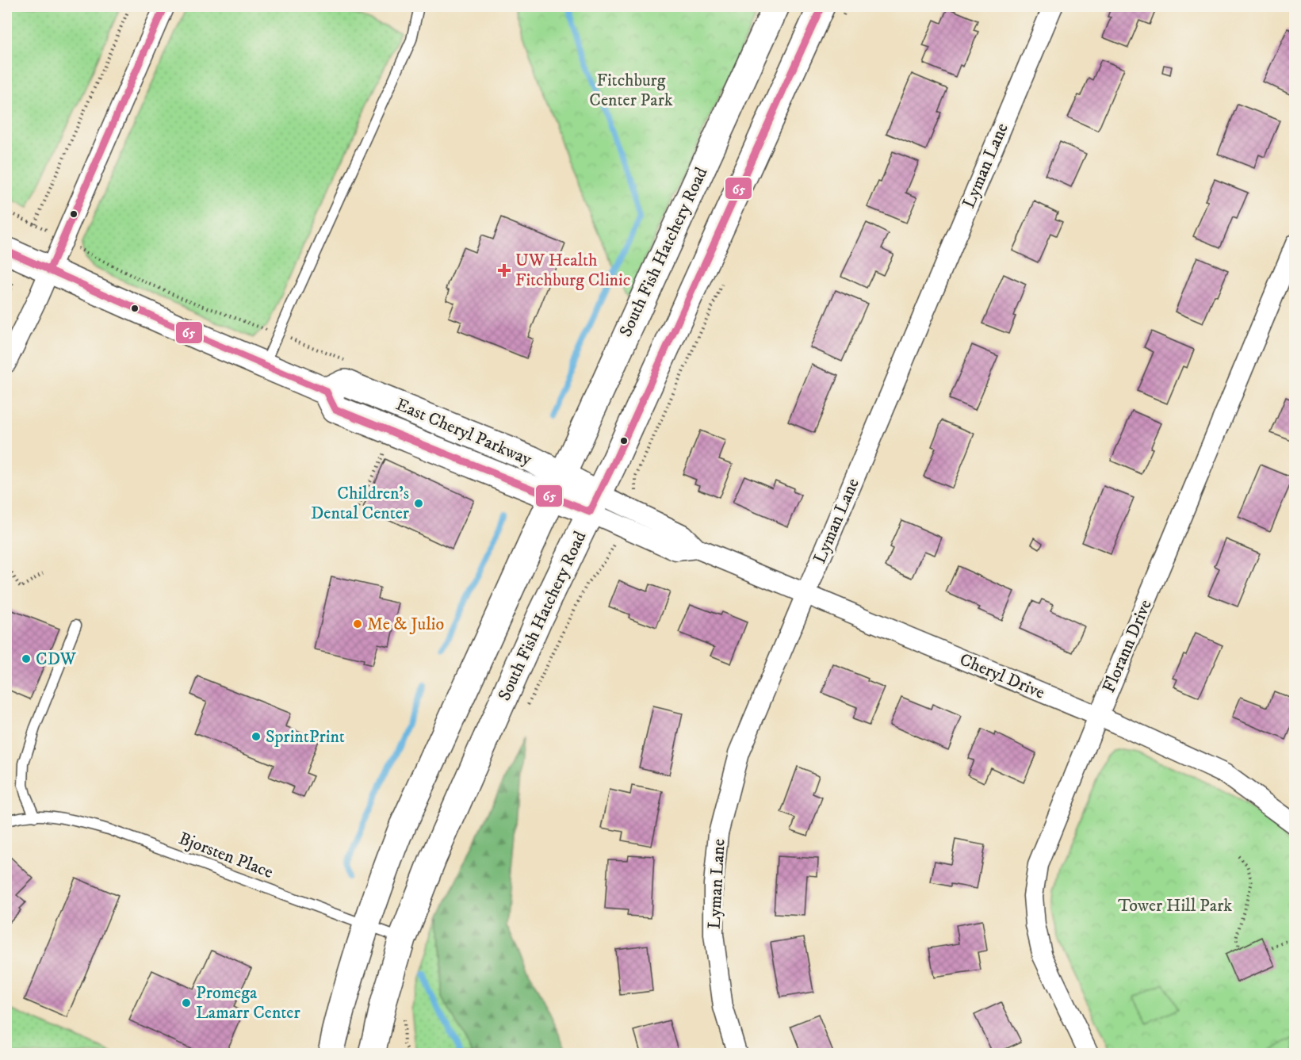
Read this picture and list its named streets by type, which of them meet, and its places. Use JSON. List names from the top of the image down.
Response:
{
  "streets": {
    "main road": ["South Fish Hatchery Road", "East Cheryl Parkway"],
    "street": ["Lyman Lane", "Florann Drive", "Cheryl Drive"],
    "lane": ["Bjorsten Place"]
  },
  "crossings": [
    ["Lyman Lane", "Cheryl Drive"],
    ["South Fish Hatchery Road", "East Cheryl Parkway"],
    ["South Fish Hatchery Road", "Cheryl Drive"],
    ["South Fish Hatchery Road", "Bjorsten Place"],
    ["East Cheryl Parkway", "Cheryl Drive"],
    ["Florann Drive", "Cheryl Drive"]
  ],
  "parks": ["Fitchburg Center Park", "Tower Hill Park"],
  "places": {
    "health": ["UW Health Fitchburg Clinic"],
    "other": [
      "Children's Dental Center",
      "Me & Julio",
      "CDW",
      "SprintPrint",
      "Promega Lamarr Center"
    ]
  },
  "lines": ["transit line 65"]
}
